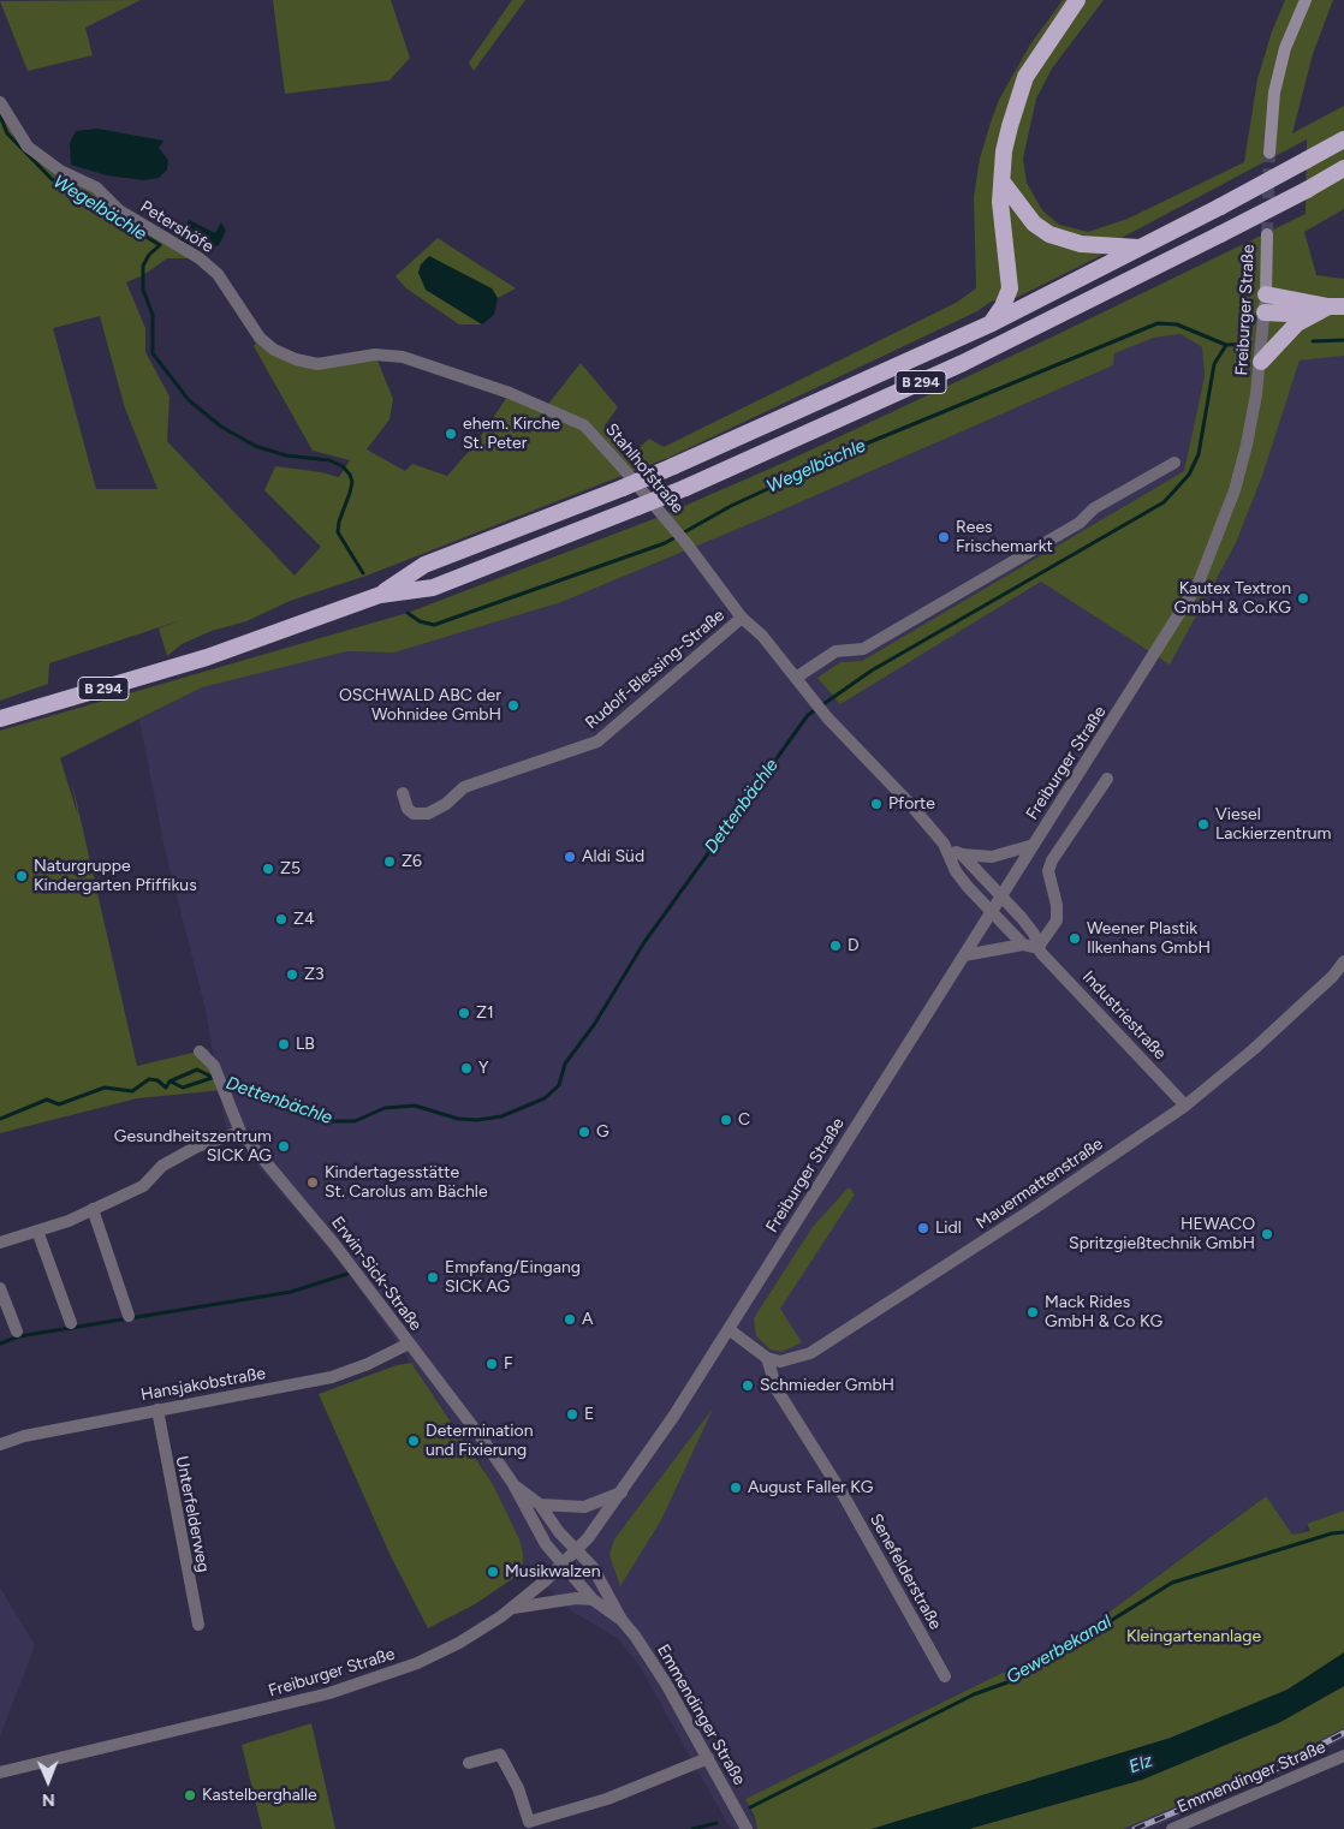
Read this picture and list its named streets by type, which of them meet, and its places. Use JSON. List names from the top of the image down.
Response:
{
  "streets": {
    "highway": ["B 294"],
    "main road": ["Freiburger Straße"],
    "street": [
      "Petershöfe",
      "Stahlhofstraße",
      "Rudolf-Blessing-Straße",
      "Industriestraße",
      "Mauermattenstraße",
      "Erwin-Sick-Straße",
      "Hansjakobstraße",
      "Unterfelderweg",
      "Senefelderstraße",
      "Emmendinger Straße"
    ]
  },
  "crossings": [
    ["Petershöfe", "Stahlhofstraße"],
    ["Freiburger Straße", "Stahlhofstraße"],
    ["Freiburger Straße", "Industriestraße"],
    ["Freiburger Straße", "Erwin-Sick-Straße"],
    ["Freiburger Straße", "Emmendinger Straße"],
    ["Stahlhofstraße", "Rudolf-Blessing-Straße"],
    ["Stahlhofstraße", "Industriestraße"],
    ["Industriestraße", "Mauermattenstraße"],
    ["Mauermattenstraße", "Senefelderstraße"],
    ["Erwin-Sick-Straße", "Hansjakobstraße"],
    ["Erwin-Sick-Straße", "Emmendinger Straße"],
    ["Hansjakobstraße", "Unterfelderweg"]
  ],
  "water": [
    "Wegelbächle",
    "Dettenbächle",
    "Gewerbekanal",
    "Elz"
  ],
  "parks": ["Kleingartenanlage"],
  "places": [
    "ehem. Kirche St. Peter",
    "Rees Frischemarkt",
    "Kautex Textron GmbH & Co.KG",
    "OSCHWALD ABC der Wohnidee GmbH",
    "Pforte",
    "Viesel Lackierzentrum",
    "Aldi Süd",
    "Z6",
    "Z5",
    "Naturgruppe Kindergarten Pfiffikus",
    "Z4",
    "Weener Plastik Ilkenhans GmbH",
    "D",
    "Z3",
    "Z1",
    "LB",
    "Y",
    "C",
    "G",
    "Gesundheitszentrum SICK AG",
    "Kindertagesstätte St. Carolus am Bächle",
    "Lidl",
    "HEWACO Spritzgießtechnik GmbH",
    "Empfang/Eingang SICK AG",
    "Mack Rides GmbH & Co KG",
    "A",
    "F",
    "Schmieder GmbH",
    "E",
    "Determination und Fixierung",
    "August Faller KG",
    "Musikwalzen",
    "Kastelberghalle"
  ],
  "north": "bottom"
}
